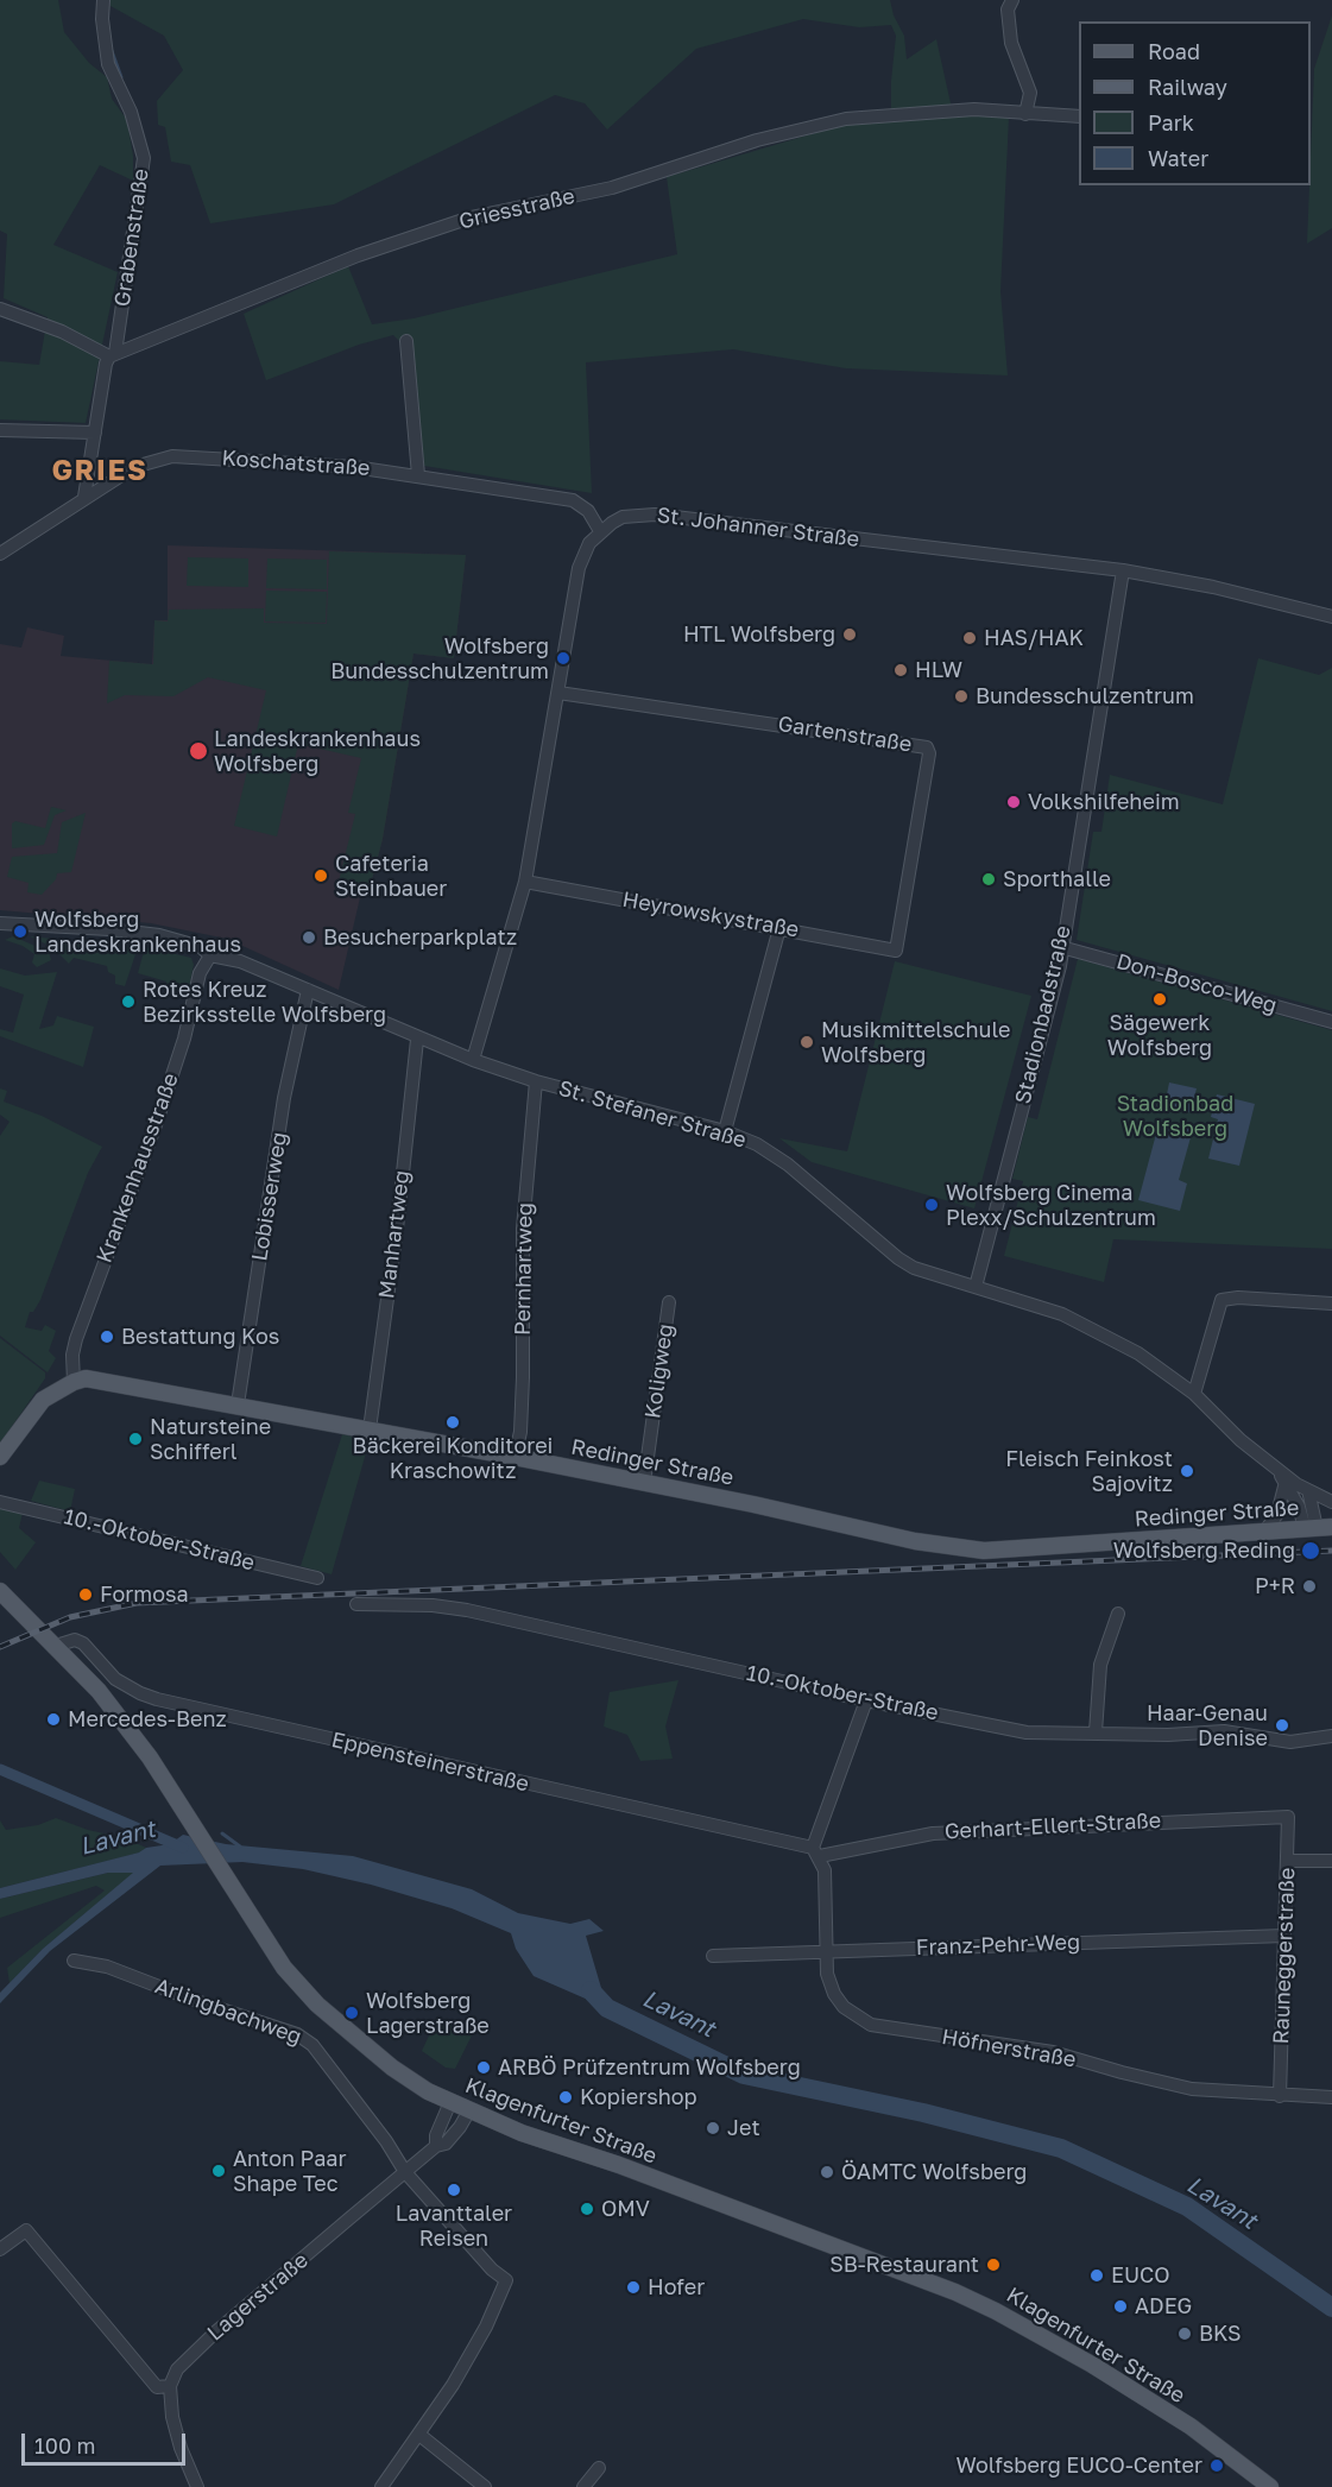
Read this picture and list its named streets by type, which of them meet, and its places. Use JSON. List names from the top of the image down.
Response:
{
  "streets": {
    "main road": ["Redinger Straße", "Klagenfurter Straße"],
    "street": [
      "Griesstraße",
      "Grabenstraße",
      "Koschatstraße",
      "St. Johanner Straße",
      "Gartenstraße",
      "Heyrowskystraße",
      "Don-Bosco-Weg",
      "Stadionbadstraße",
      "St. Stefaner Straße",
      "Krankenhausstraße",
      "Lobisserweg",
      "Manhartweg",
      "Pernhartweg",
      "Koligweg",
      "10.-Oktober-Straße",
      "Eppensteinerstraße",
      "Gerhart-Ellert-Straße",
      "Franz-Pehr-Weg",
      "Rauneggerstraße",
      "Arlingbachweg",
      "Höfnerstraße",
      "Lagerstraße"
    ]
  },
  "crossings": [
    ["Griesstraße", "Grabenstraße"],
    ["Koschatstraße", "St. Johanner Straße"],
    ["St. Johanner Straße", "Stadionbadstraße"],
    ["Gartenstraße", "Heyrowskystraße"],
    ["Don-Bosco-Weg", "Stadionbadstraße"],
    ["Stadionbadstraße", "St. Stefaner Straße"],
    ["St. Stefaner Straße", "Krankenhausstraße"],
    ["St. Stefaner Straße", "Lobisserweg"],
    ["St. Stefaner Straße", "Manhartweg"],
    ["St. Stefaner Straße", "Pernhartweg"],
    ["St. Stefaner Straße", "Redinger Straße"],
    ["Krankenhausstraße", "Redinger Straße"],
    ["Lobisserweg", "Redinger Straße"],
    ["Manhartweg", "Redinger Straße"],
    ["Pernhartweg", "Redinger Straße"],
    ["Koligweg", "Redinger Straße"],
    ["Eppensteinerstraße", "Gerhart-Ellert-Straße"],
    ["Eppensteinerstraße", "Höfnerstraße"],
    ["Eppensteinerstraße", "Klagenfurter Straße"],
    ["Gerhart-Ellert-Straße", "Rauneggerstraße"],
    ["Gerhart-Ellert-Straße", "Höfnerstraße"],
    ["Franz-Pehr-Weg", "Rauneggerstraße"],
    ["Franz-Pehr-Weg", "Höfnerstraße"],
    ["Rauneggerstraße", "Höfnerstraße"],
    ["Arlingbachweg", "Lagerstraße"],
    ["Klagenfurter Straße", "Lagerstraße"]
  ],
  "districts": ["GRIES"],
  "water": ["Lavant"],
  "parks": ["Stadionbad Wolfsberg"],
  "places": [
    "HTL Wolfsberg",
    "HAS/HAK",
    "Wolfsberg Bundesschulzentrum",
    "HLW",
    "Bundesschulzentrum",
    "Landeskrankenhaus Wolfsberg",
    "Volkshilfeheim",
    "Cafeteria Steinbauer",
    "Sporthalle",
    "Wolfsberg Landeskrankenhaus",
    "Besucherparkplatz",
    "Sägewerk Wolfsberg",
    "Rotes Kreuz Bezirksstelle Wolfsberg",
    "Musikmittelschule Wolfsberg",
    "Wolfsberg Cinema Plexx/Schulzentrum",
    "Bestattung Kos",
    "Bäckerei Konditorei Kraschowitz",
    "Natursteine Schifferl",
    "Fleisch Feinkost Sajovitz",
    "Wolfsberg Reding",
    "P+R",
    "Formosa",
    "Mercedes-Benz",
    "Haar-Genau Denise",
    "Wolfsberg Lagerstraße",
    "ARBÖ Prüfzentrum Wolfsberg",
    "Kopiershop",
    "Jet",
    "Anton Paar Shape Tec",
    "ÖAMTC Wolfsberg",
    "Lavanttaler Reisen",
    "OMV",
    "SB-Restaurant",
    "EUCO",
    "Hofer",
    "ADEG",
    "BKS",
    "Wolfsberg EUCO-Center"
  ],
  "legend": [
    "Road",
    "Railway",
    "Park",
    "Water"
  ],
  "scale_bar": "100 m"
}
